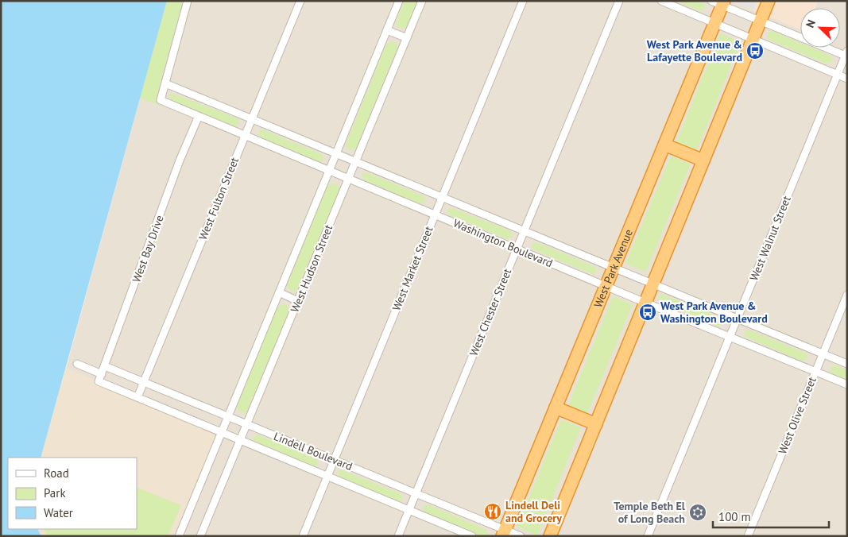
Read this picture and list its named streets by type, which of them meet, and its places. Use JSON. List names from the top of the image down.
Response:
{
  "streets": {
    "highway": ["West Park Avenue"],
    "street": [
      "West Fulton Street",
      "West Walnut Street",
      "Washington Boulevard",
      "West Bay Drive",
      "West Hudson Street",
      "West Market Street",
      "West Chester Street",
      "West Olive Street",
      "Lindell Boulevard"
    ]
  },
  "crossings": [
    ["West Fulton Street", "Washington Boulevard"],
    ["West Fulton Street", "Lindell Boulevard"],
    ["West Walnut Street", "Washington Boulevard"],
    ["Washington Boulevard", "West Bay Drive"],
    ["Washington Boulevard", "West Hudson Street"],
    ["Washington Boulevard", "West Market Street"],
    ["Washington Boulevard", "West Park Avenue"],
    ["Washington Boulevard", "West Chester Street"],
    ["Washington Boulevard", "West Olive Street"],
    ["West Bay Drive", "Lindell Boulevard"],
    ["West Hudson Street", "Lindell Boulevard"],
    ["West Market Street", "Lindell Boulevard"],
    ["West Park Avenue", "Lindell Boulevard"],
    ["West Chester Street", "Lindell Boulevard"]
  ],
  "places": {
    "bus stop": ["West Park Avenue & Lafayette Boulevard", "West Park Avenue & Washington Boulevard"],
    "restaurant": ["Lindell Deli and Grocery"],
    "synagogue": ["Temple Beth El of Long Beach"]
  },
  "legend": ["Road", "Park", "Water"],
  "scale_bar": "100 m",
  "north": "top left"
}
